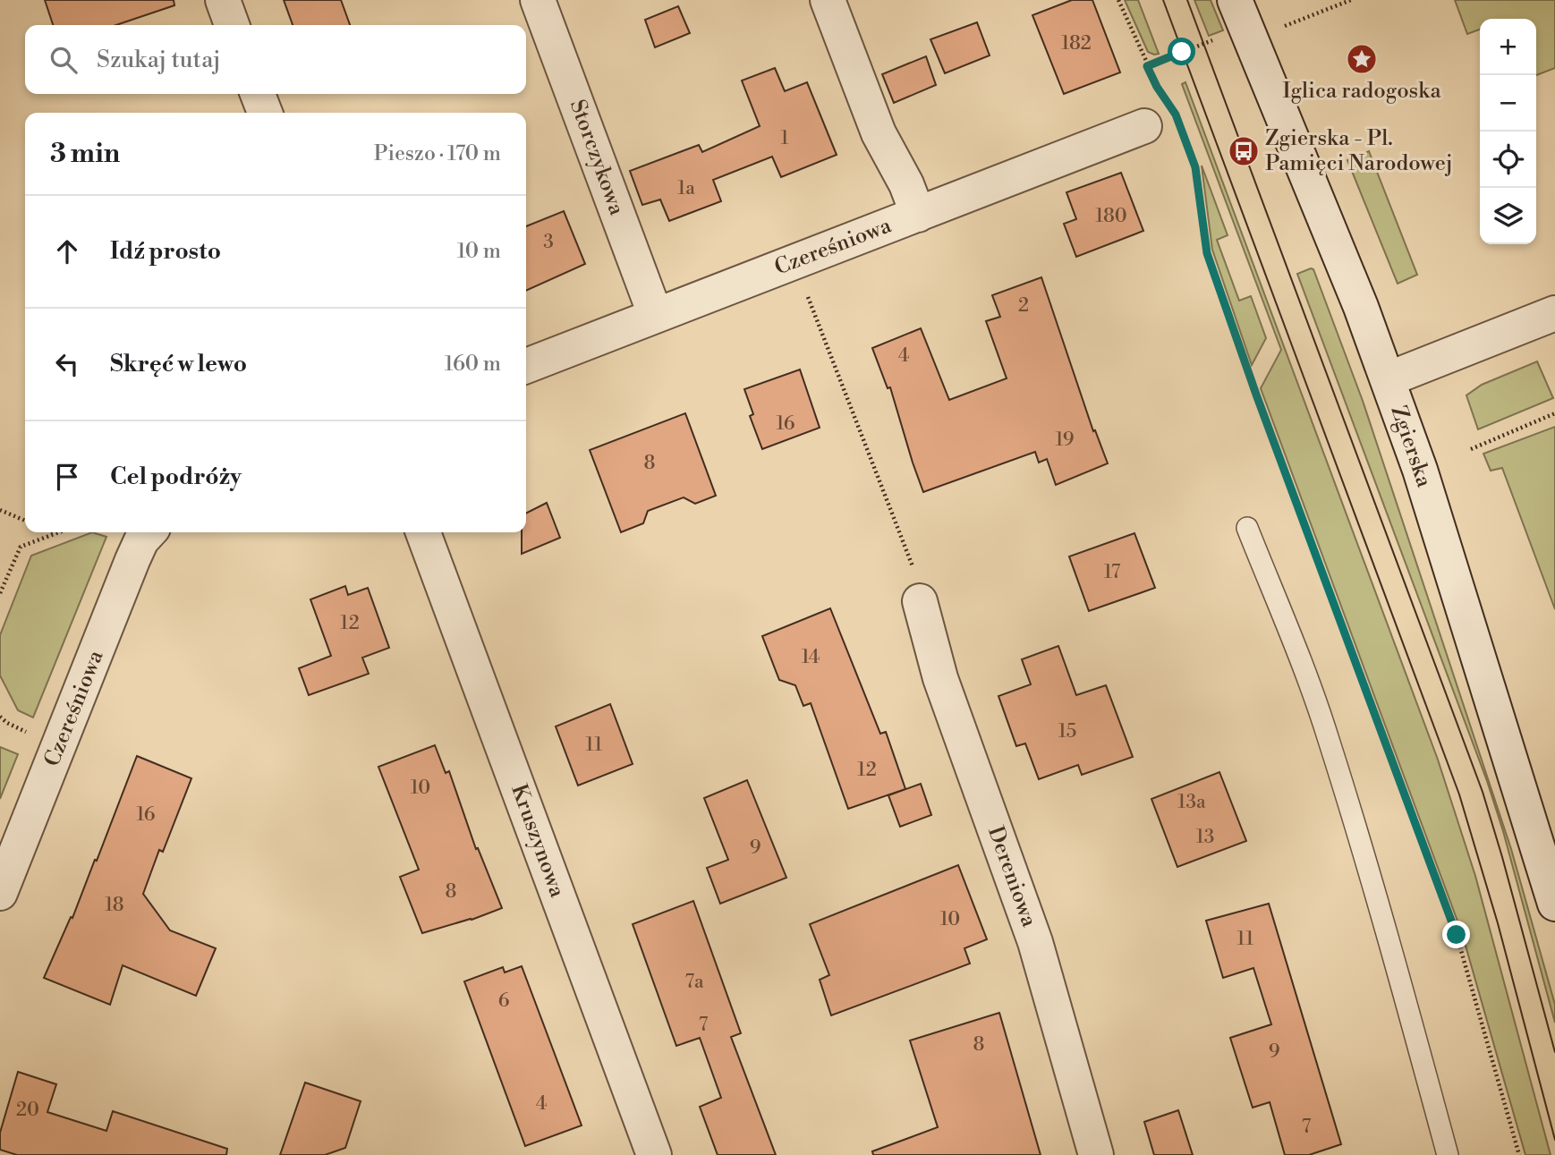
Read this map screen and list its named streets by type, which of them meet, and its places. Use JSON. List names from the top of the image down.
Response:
{
  "streets": {
    "street": [
      "Storczykowa",
      "Czereśniowa",
      "Zgierska",
      "Kruszynowa",
      "Dereniowa"
    ]
  },
  "crossings": [
    ["Storczykowa", "Czereśniowa"]
  ],
  "places": {
    "place": ["Iglica radogoska"],
    "bus stop": ["Zgierska - Pl. Pamięci Narodowej"]
  },
  "house_numbers": [
    "182",
    "1",
    "1a",
    "180",
    "3",
    "2",
    "4",
    "16",
    "19",
    "8",
    "17",
    "12",
    "14",
    "15",
    "11",
    "12",
    "10",
    "13a",
    "16",
    "13",
    "9",
    "8",
    "18",
    "10",
    "11",
    "7a",
    "6",
    "7",
    "8",
    "9",
    "4",
    "20",
    "7"
  ],
  "page": {
    "map_buttons": ["+", "−"],
    "search": "Szukaj tutaj",
    "heading": ["3 min", "Pieszo · 170 m"],
    "list": [
      ["Idź prosto", "10 m"],
      ["Skręć w lewo", "160 m"],
      "Cel podróży"
    ]
  }
}
